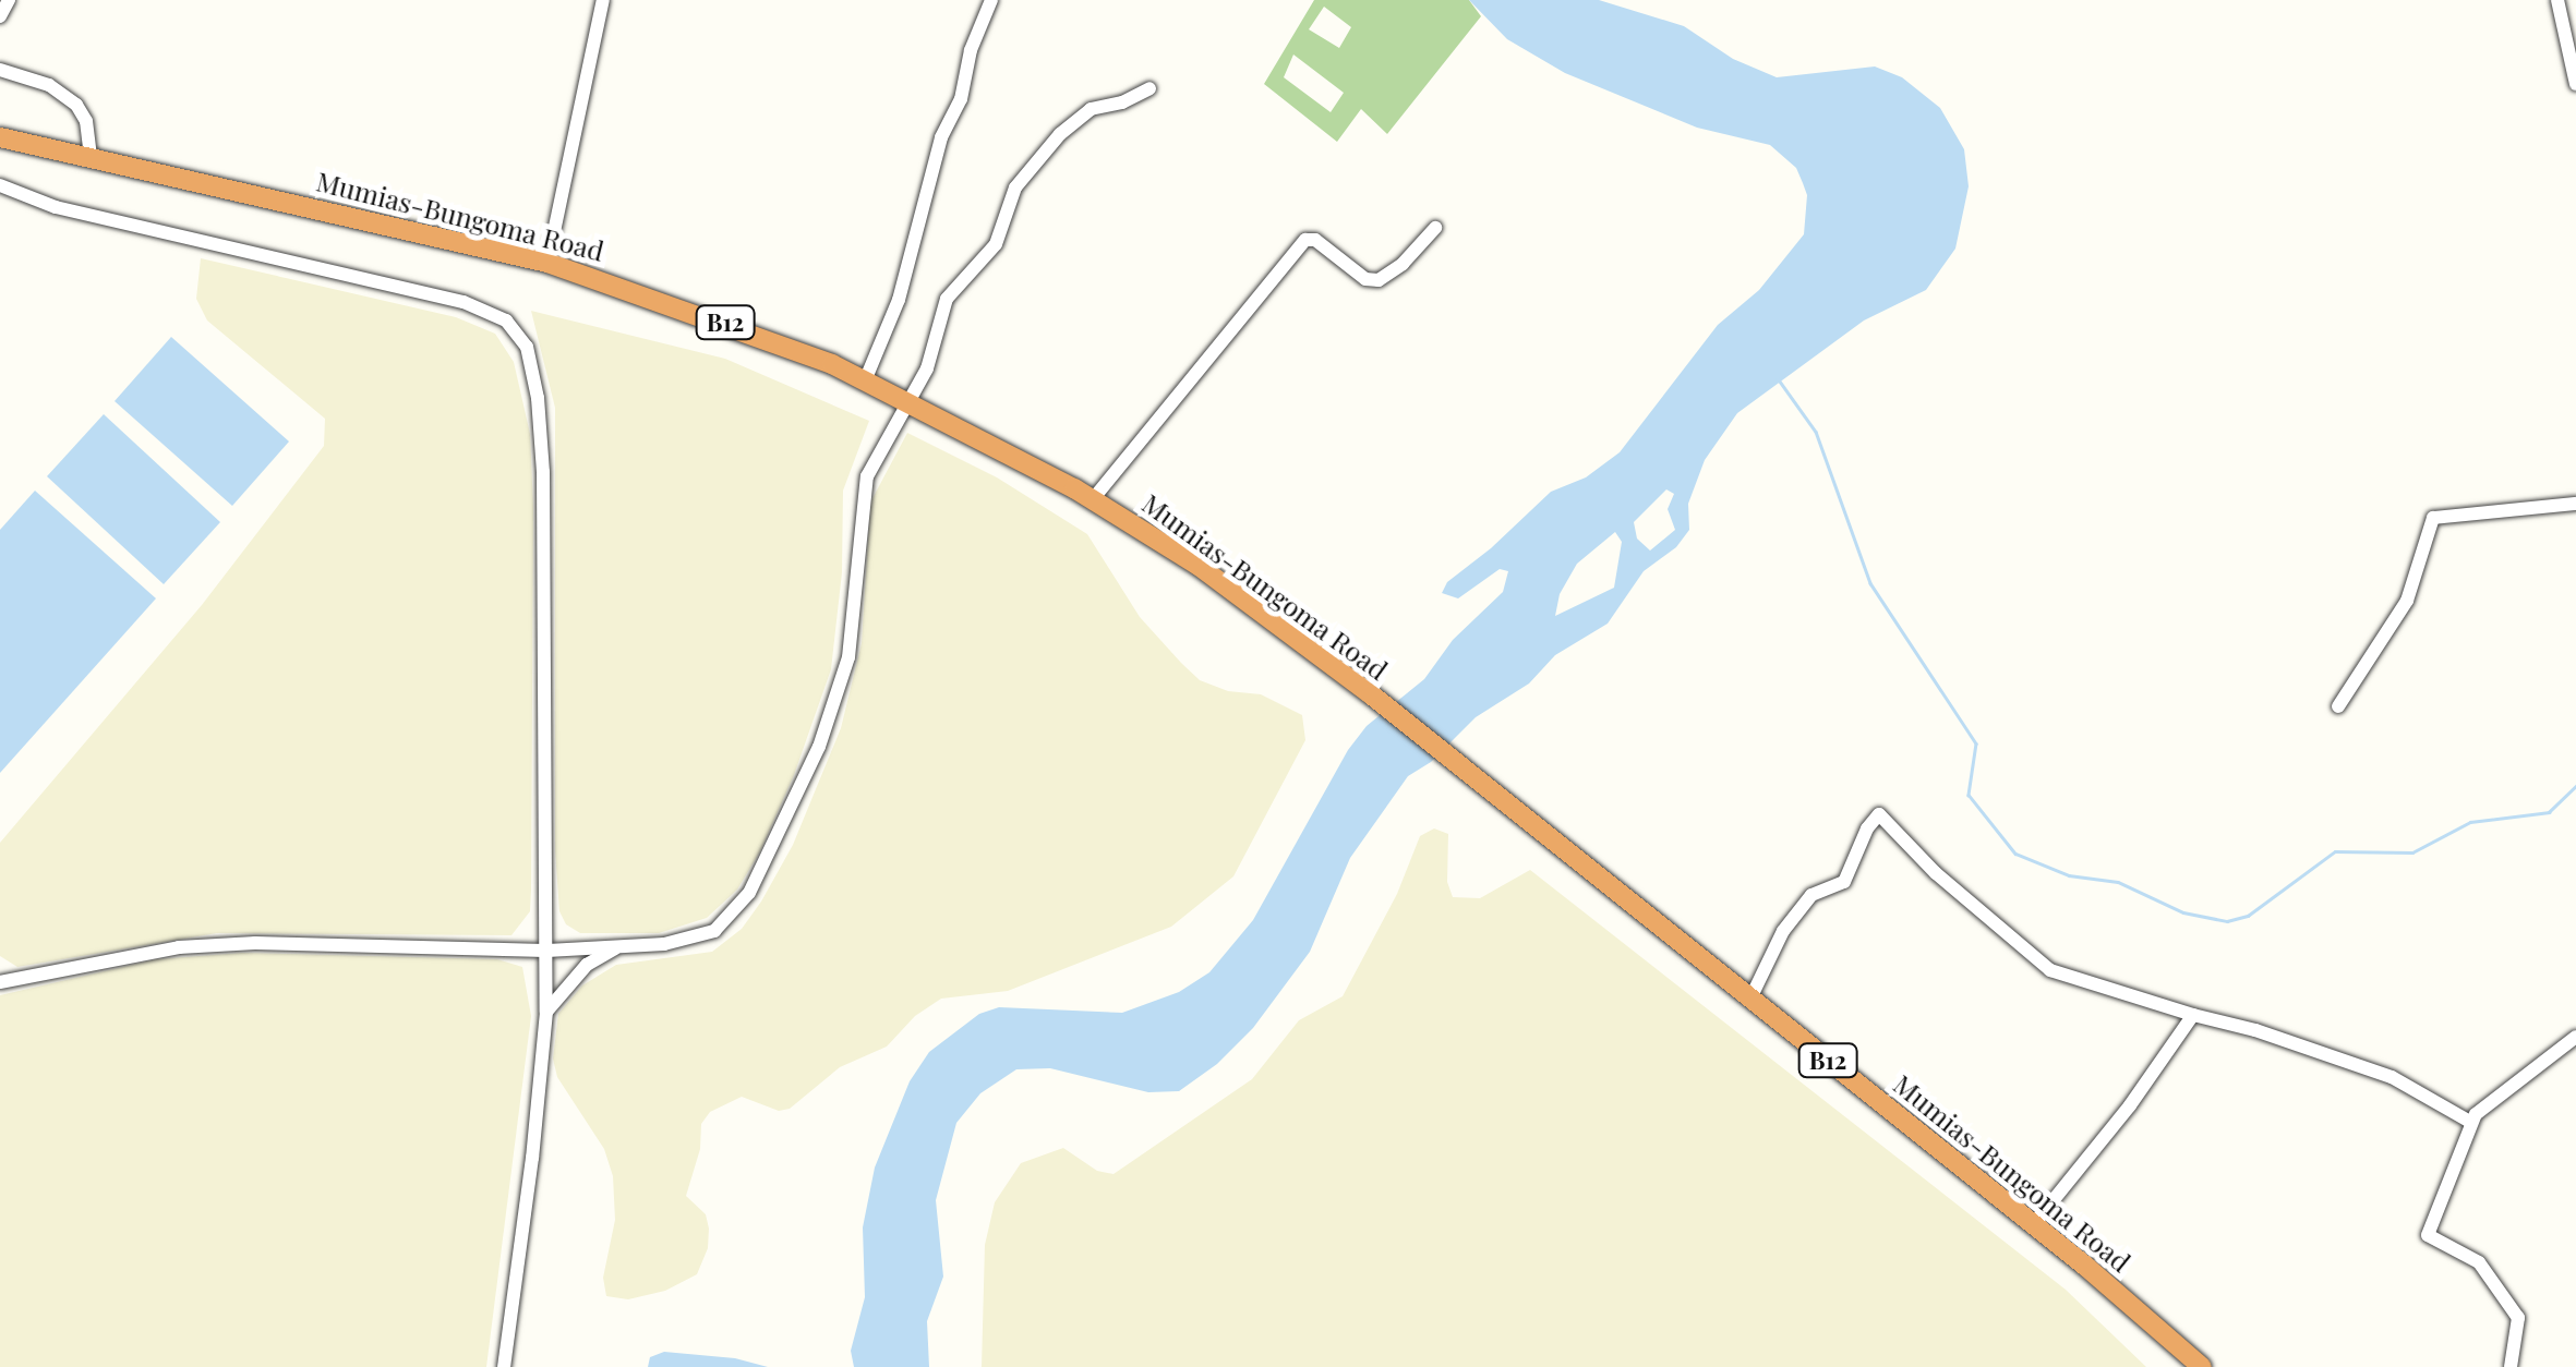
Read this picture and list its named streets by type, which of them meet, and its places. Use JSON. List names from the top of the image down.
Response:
{
  "streets": {
    "highway": ["Mumias-Bungoma Road", "B12"]
  }
}
